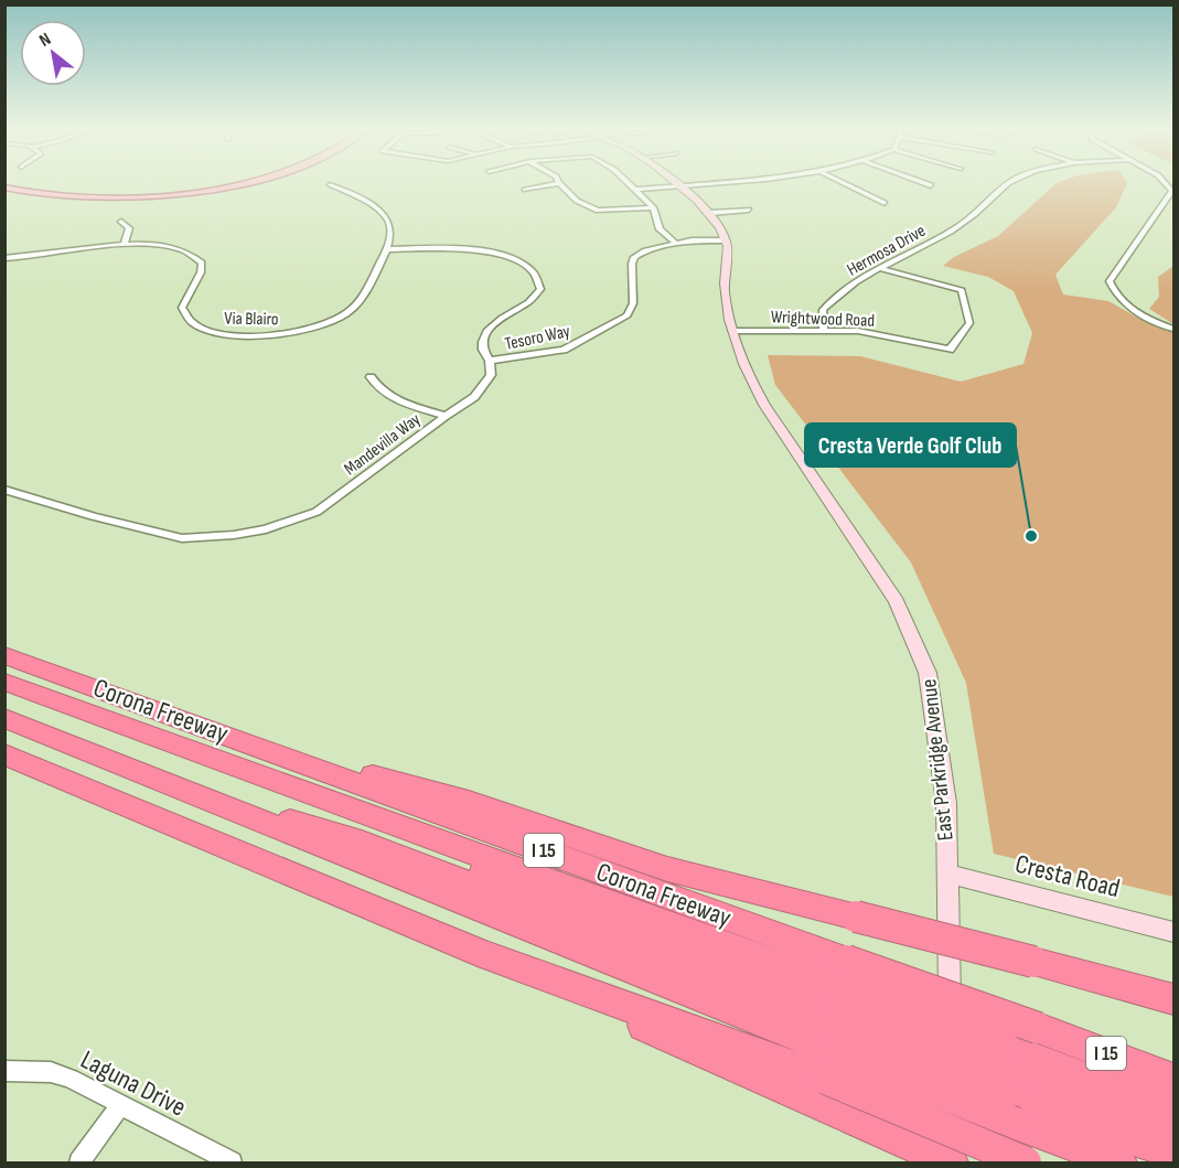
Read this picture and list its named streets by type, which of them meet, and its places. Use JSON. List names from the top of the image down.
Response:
{
  "streets": {
    "highway": ["Corona Freeway", "I 15"],
    "main road": ["East Parkridge Avenue", "Cresta Road"],
    "street": [
      "Hermosa Drive",
      "Via Blairo",
      "Wrightwood Road",
      "Tesoro Way",
      "Mandevilla Way",
      "Laguna Drive"
    ]
  },
  "crossings": [
    ["Hermosa Drive", "Wrightwood Road"],
    ["Via Blairo", "Mandevilla Way"],
    ["Wrightwood Road", "East Parkridge Avenue"],
    ["Tesoro Way", "Mandevilla Way"],
    ["Tesoro Way", "East Parkridge Avenue"],
    ["East Parkridge Avenue", "Cresta Road"]
  ],
  "places": ["Cresta Verde Golf Club"],
  "north": "top left"
}
